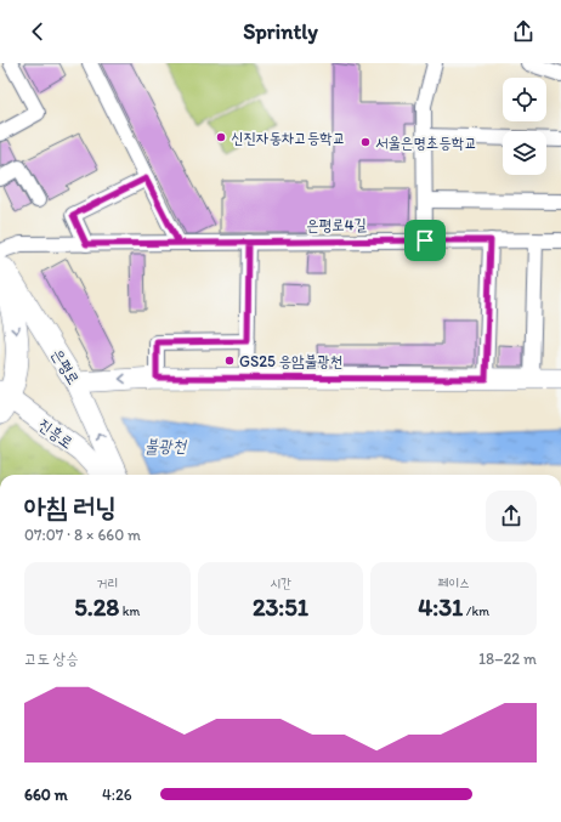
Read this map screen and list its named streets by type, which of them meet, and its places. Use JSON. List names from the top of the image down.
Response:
{
  "streets": {
    "street": ["은평로4길", "은평로", "진흥로"]
  },
  "one_way": ["은평로"],
  "water": ["불광천"],
  "places": ["신진자동차고등학교", "서울은명초등학교", "GS25 응암불광천"],
  "page": {
    "header": "Sprintly",
    "heading": ["아침 러닝", "07:07 · 8 × 660 m"],
    "stats": [
      ["거리", "5.28 km"],
      ["시간", "23:51"],
      ["페이스", "4:31 /km"]
    ],
    "chart": ["고도 상승", "18–22 m"],
    "list": [
      {
        "name": "660 m",
        "note": "4:26"
      }
    ]
  }
}
